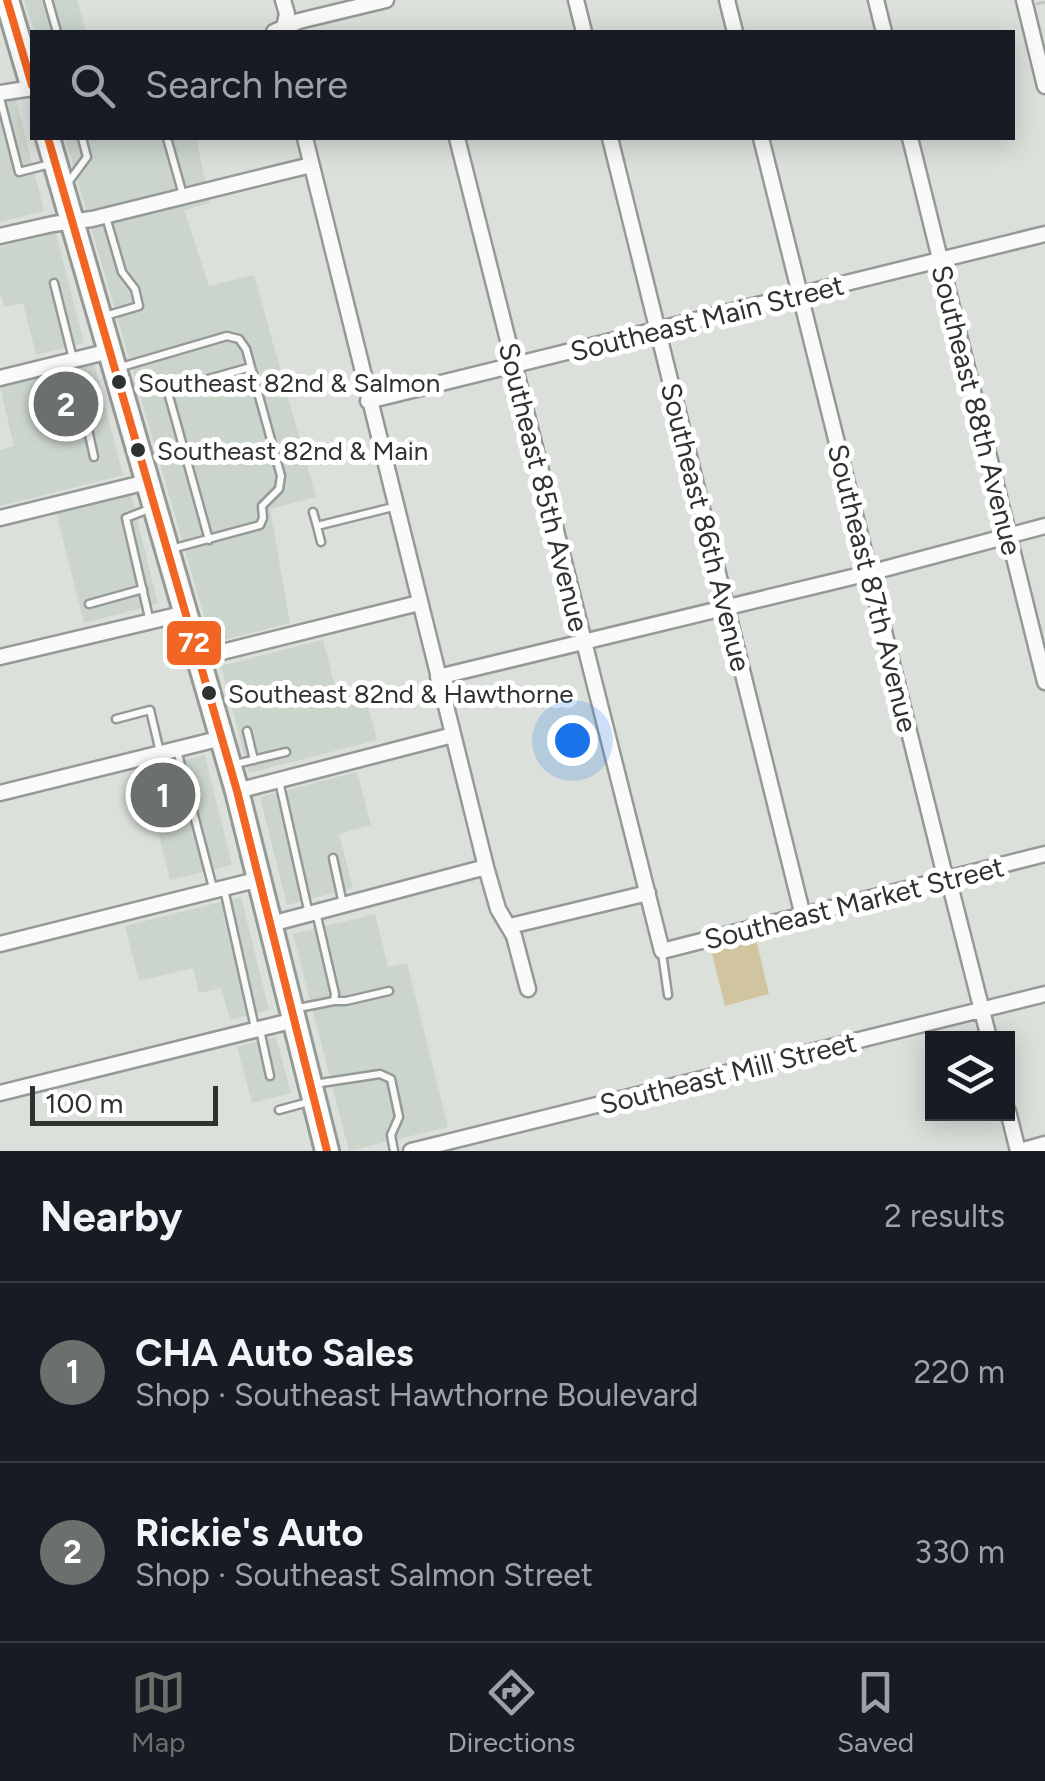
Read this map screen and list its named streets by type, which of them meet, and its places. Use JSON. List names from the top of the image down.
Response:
{
  "streets": {
    "street": [
      "Southeast Main Street",
      "Southeast 88th Avenue",
      "Southeast 85th Avenue",
      "Southeast 86th Avenue",
      "Southeast 87th Avenue",
      "Southeast Market Street",
      "Southeast Mill Street"
    ]
  },
  "crossings": [
    ["Southeast Main Street", "Southeast 88th Avenue"],
    ["Southeast Main Street", "Southeast 85th Avenue"],
    ["Southeast Main Street", "Southeast 86th Avenue"],
    ["Southeast Main Street", "Southeast 87th Avenue"],
    ["Southeast 85th Avenue", "Southeast Market Street"],
    ["Southeast 86th Avenue", "Southeast Market Street"],
    ["Southeast 87th Avenue", "Southeast Market Street"],
    ["Southeast 87th Avenue", "Southeast Mill Street"]
  ],
  "places": ["Southeast 82nd & Salmon", "Southeast 82nd & Main", "Southeast 82nd & Hawthorne"],
  "lines": ["transit line 72"],
  "scale_bar": "100 m",
  "page": {
    "search": "Search here",
    "pins": ["2", "1"],
    "scale": "100 m",
    "heading": ["Nearby", "2 results"],
    "list": [
      {
        "mark": "1",
        "name": "CHA Auto Sales",
        "note": "Shop · Southeast Hawthorne Boulevard",
        "value": "220 m"
      },
      {
        "mark": "2",
        "name": "Rickie's Auto",
        "note": "Shop · Southeast Salmon Street",
        "value": "330 m"
      }
    ],
    "nav": ["Map", "Directions", "Saved"]
  }
}
